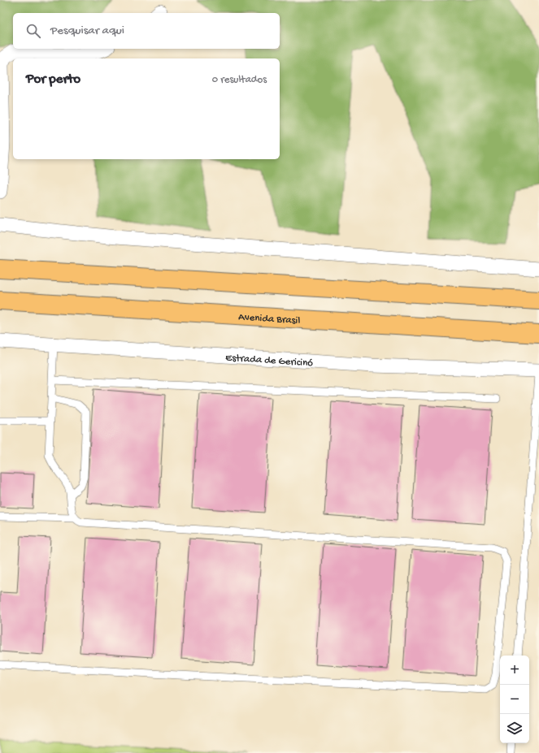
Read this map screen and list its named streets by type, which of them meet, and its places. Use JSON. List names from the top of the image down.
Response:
{
  "streets": {
    "highway": ["Avenida Brasil"],
    "street": ["Estrada de Gericinó"]
  },
  "page": {
    "search": "Pesquisar aqui",
    "heading": ["Por perto", "0 resultados"],
    "map_buttons": ["+", "−"]
  }
}
